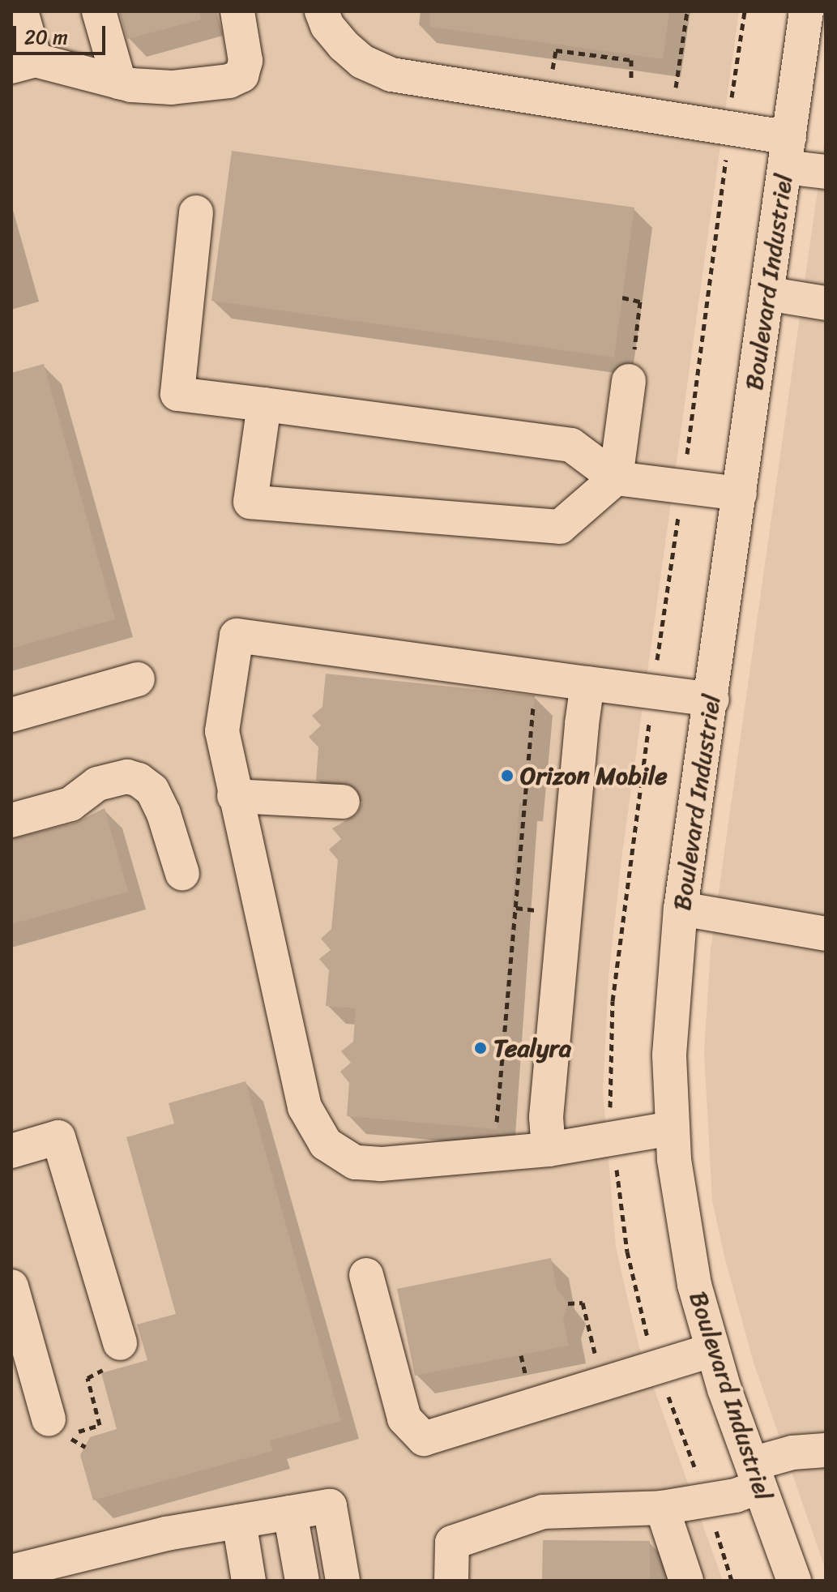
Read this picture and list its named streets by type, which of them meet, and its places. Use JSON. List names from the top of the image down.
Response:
{
  "streets": {
    "street": ["Boulevard Industriel"]
  },
  "places": ["Orizon Mobile", "Tealyra"],
  "scale_bar": "20 m"
}
